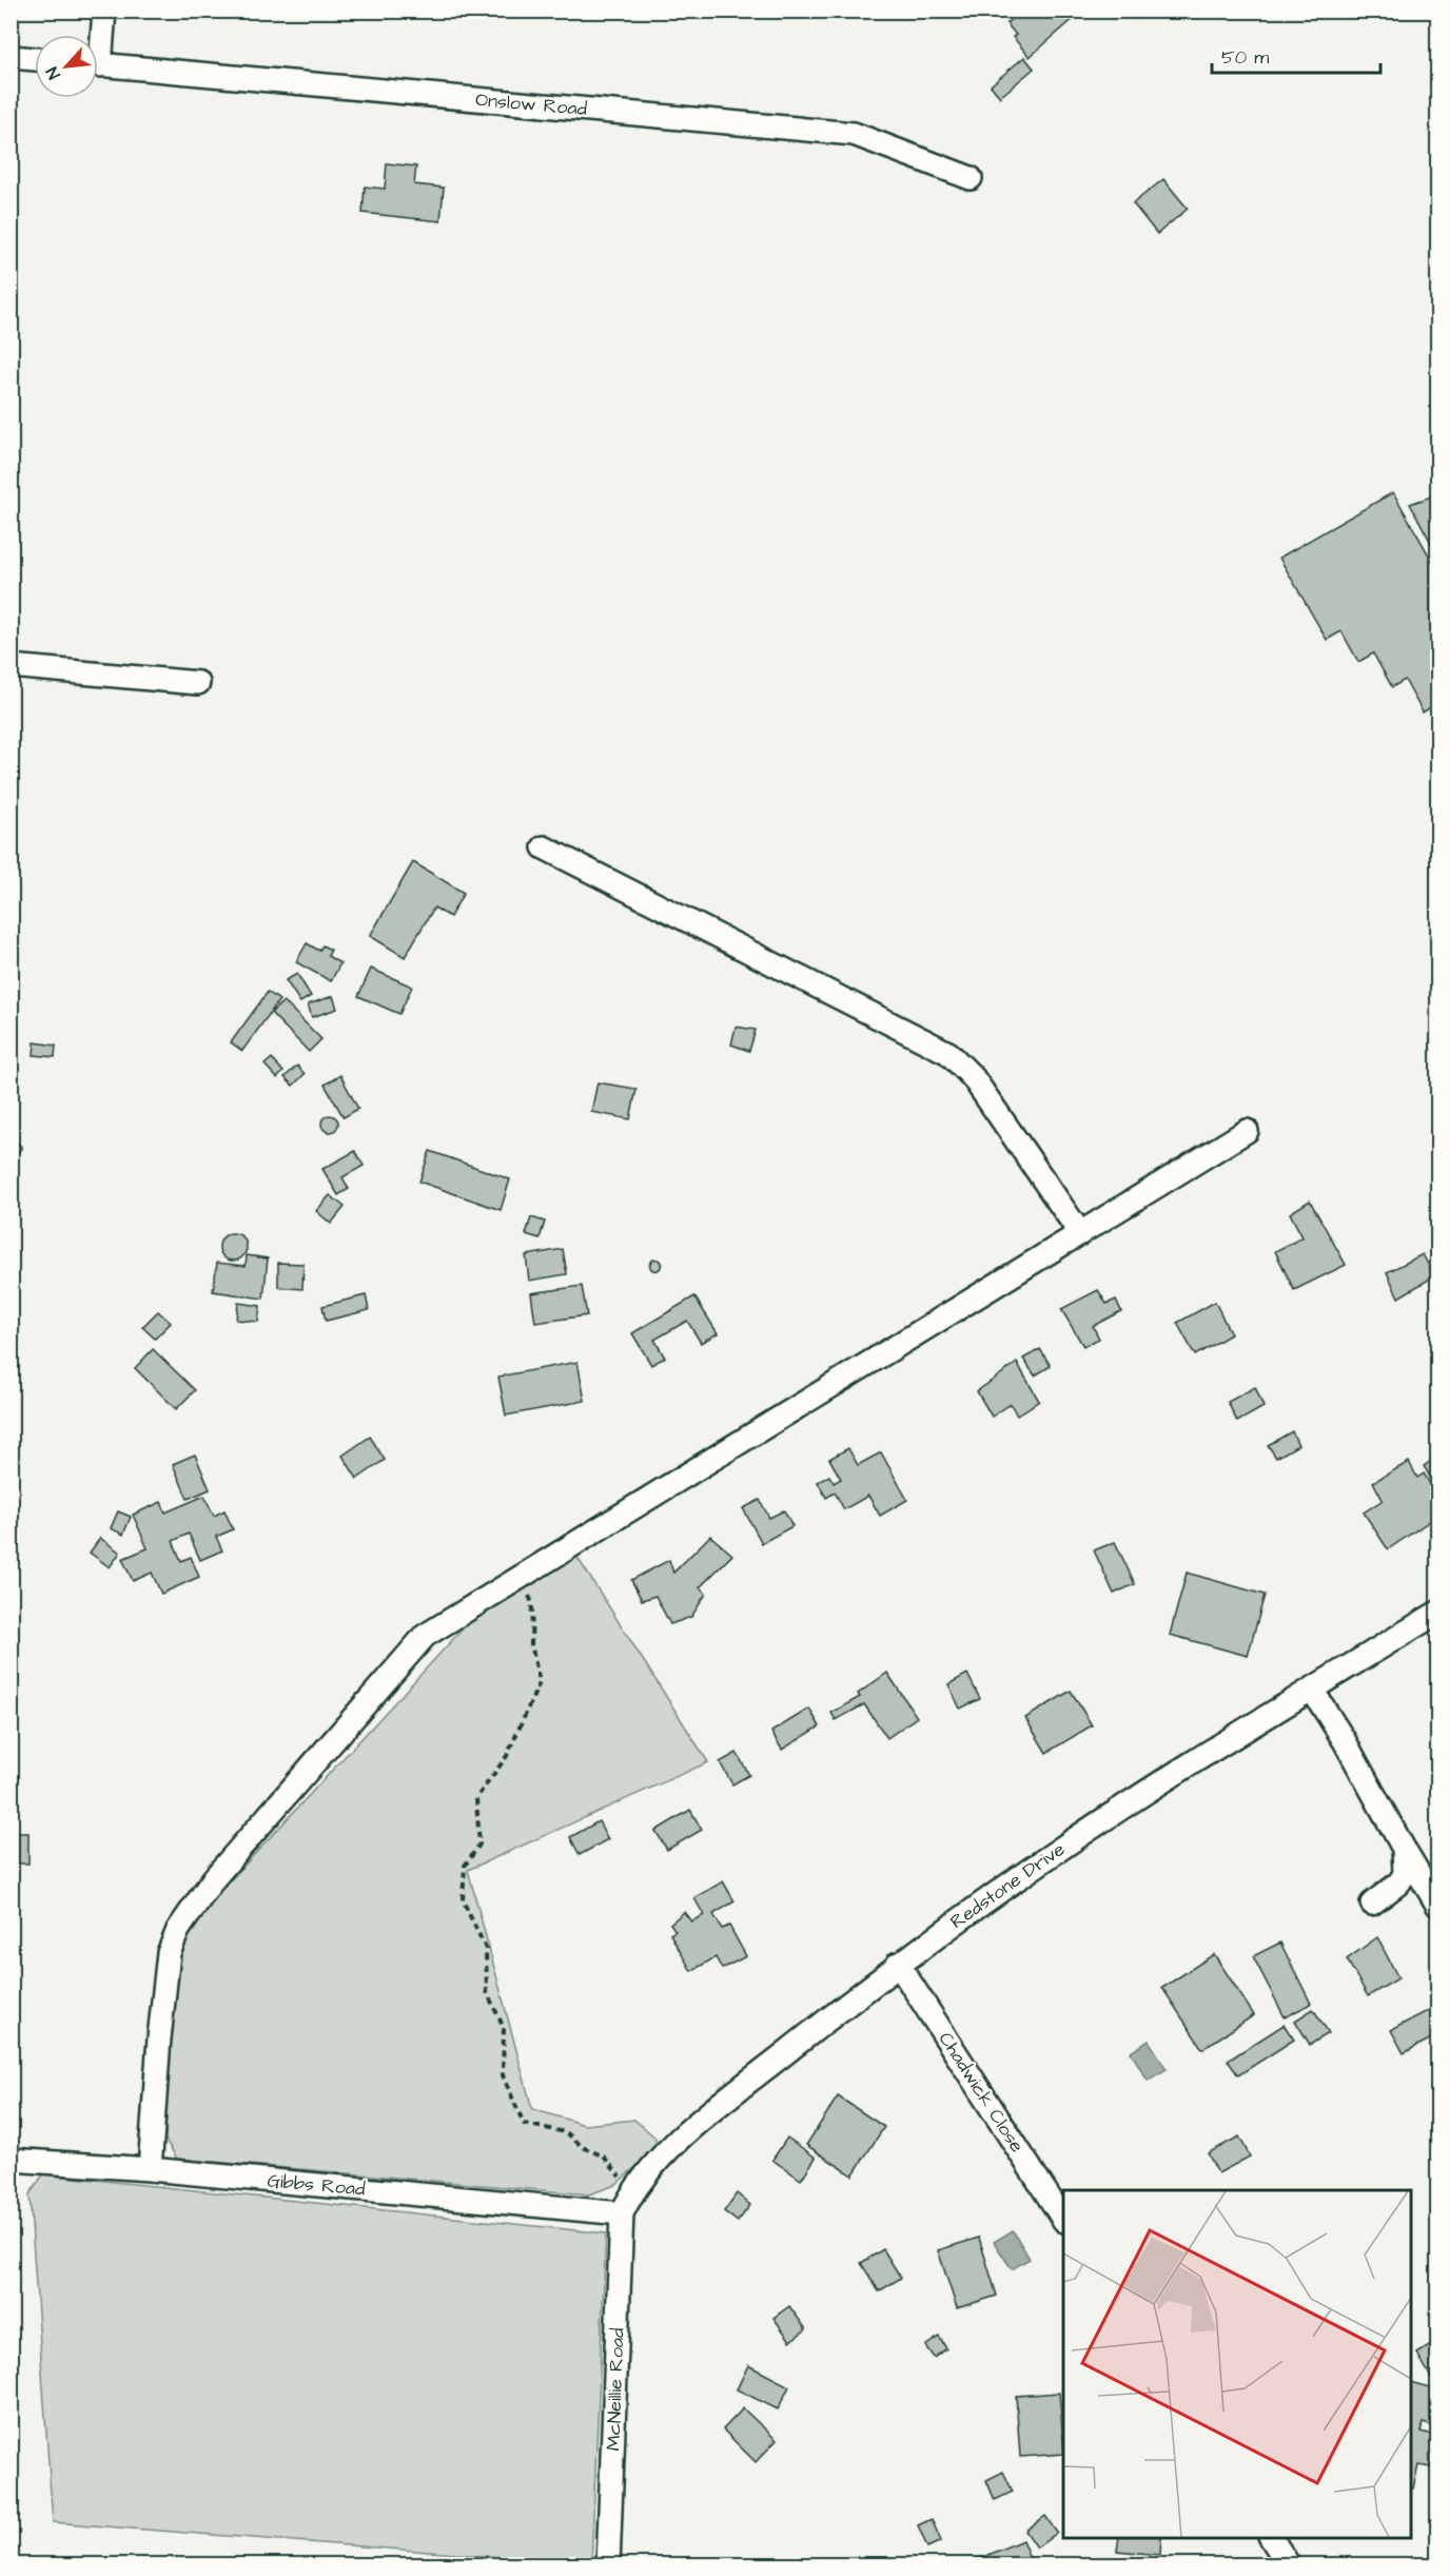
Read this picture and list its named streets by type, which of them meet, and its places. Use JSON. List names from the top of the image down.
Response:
{
  "streets": {
    "street": [
      "Onslow Road",
      "Redstone Drive",
      "Chadwick Close",
      "Gibbs Road",
      "McNeillie Road"
    ]
  },
  "crossings": [
    ["Redstone Drive", "Chadwick Close"],
    ["Redstone Drive", "Gibbs Road"],
    ["Redstone Drive", "McNeillie Road"],
    ["Gibbs Road", "McNeillie Road"]
  ],
  "scale_bar": "50 m",
  "north": "bottom left"
}
